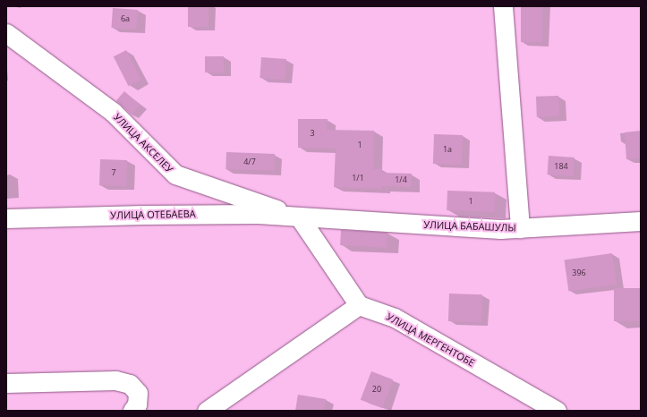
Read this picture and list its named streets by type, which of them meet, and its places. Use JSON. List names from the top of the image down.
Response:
{
  "streets": {
    "street": [
      "УЛИЦА АКСЕЛЕУ",
      "УЛИЦА ОТЕБАЕВА",
      "УЛИЦА БАБАШУЛЫ",
      "УЛИЦА МЕРГЕНТОБЕ"
    ]
  },
  "crossings": [
    ["УЛИЦА АКСЕЛЕУ", "УЛИЦА ОТЕБАЕВА"],
    ["УЛИЦА АКСЕЛЕУ", "УЛИЦА БАБАШУЛЫ"],
    ["УЛИЦА ОТЕБАЕВА", "УЛИЦА БАБАШУЛЫ"]
  ],
  "house_numbers": [
    "6а",
    "3",
    "1",
    "1а",
    "4/7",
    "184",
    "7",
    "1/1",
    "1/4",
    "1",
    "396",
    "20"
  ]
}
